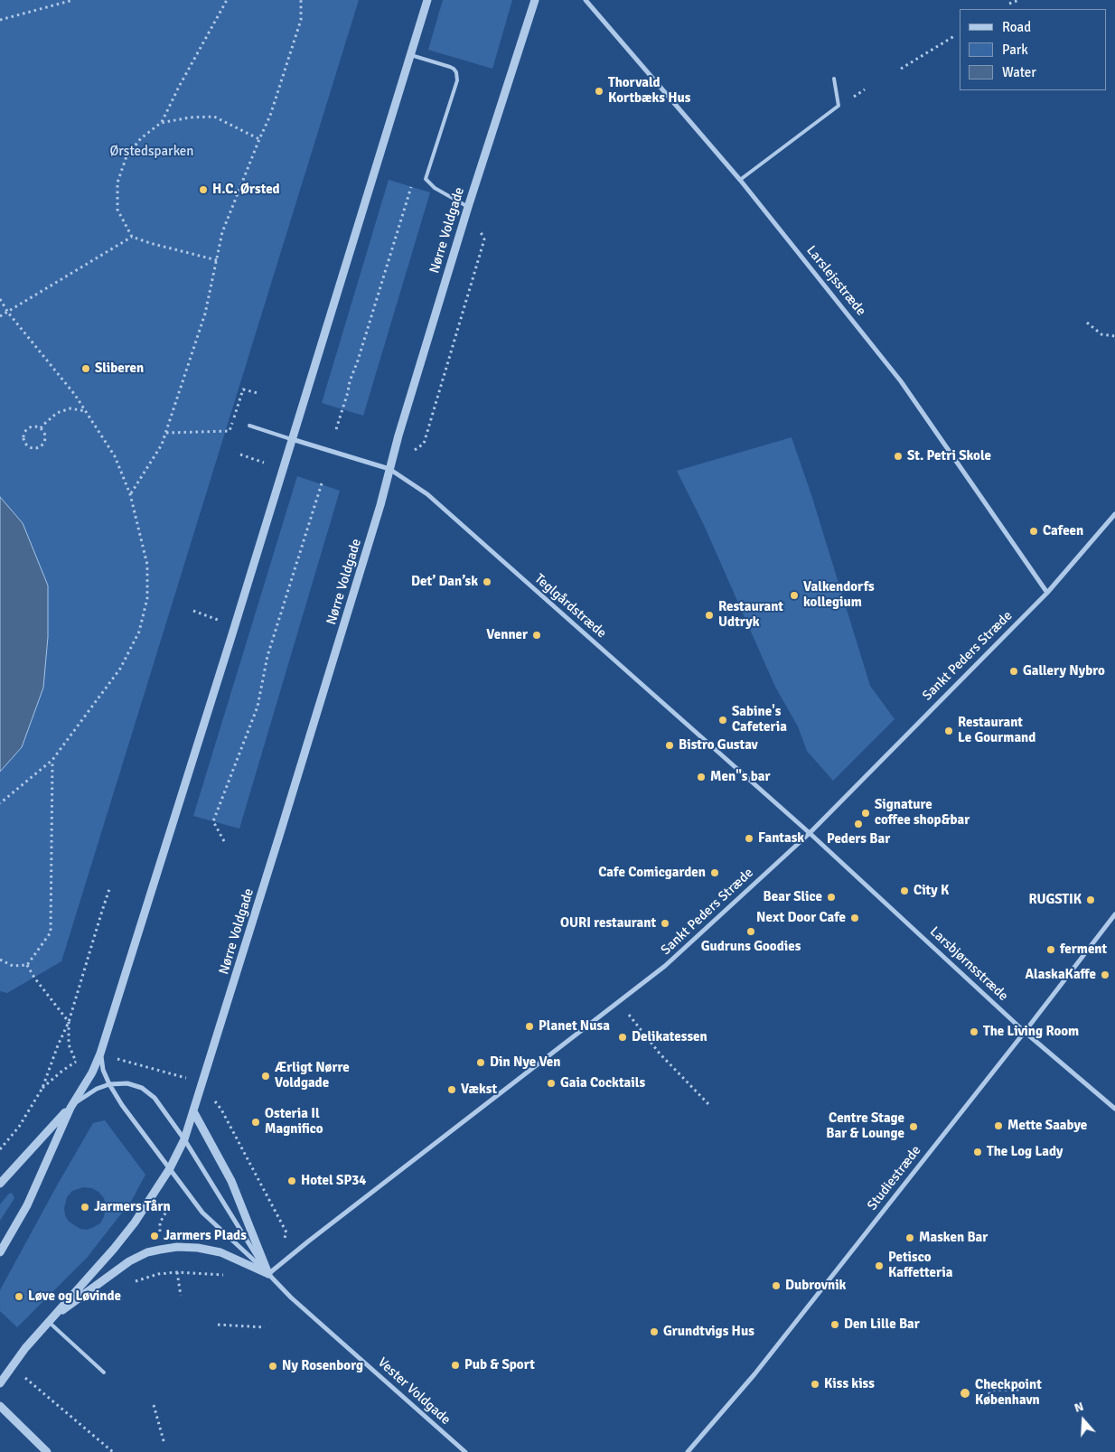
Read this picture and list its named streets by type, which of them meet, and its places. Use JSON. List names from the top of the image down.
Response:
{
  "streets": {
    "street": [
      "Nørre Voldgade",
      "Larslejsstræde",
      "Teglgårdstræde",
      "Sankt Peders Stræde",
      "Larsbjørnsstræde",
      "Studiestræde",
      "Vester Voldgade"
    ]
  },
  "crossings": [
    ["Nørre Voldgade", "Teglgårdstræde"],
    ["Larslejsstræde", "Sankt Peders Stræde"],
    ["Teglgårdstræde", "Sankt Peders Stræde"],
    ["Teglgårdstræde", "Larsbjørnsstræde"],
    ["Sankt Peders Stræde", "Larsbjørnsstræde"],
    ["Sankt Peders Stræde", "Vester Voldgade"],
    ["Larsbjørnsstræde", "Studiestræde"]
  ],
  "parks": ["Ørstedsparken"],
  "places": [
    "Thorvald Kortbæks Hus",
    "H.C. Ørsted",
    "Sliberen",
    "St. Petri Skole",
    "Cafeen",
    "Det’ Dan’sk",
    "Valkendorfs kollegium",
    "Restaurant Udtryk",
    "Venner",
    "Gallery Nybro",
    "Sabine's Cafeteria",
    "Restaurant Le Gourmand",
    "Bistro Gustav",
    "Men\"s bar",
    "Signature coffee shop&bar",
    "Peders Bar",
    "Fantask",
    "Cafe Comicgarden",
    "City K",
    "Bear Slice",
    "RUGSTIK",
    "Next Door Cafe",
    "OURI restaurant",
    "Gudruns Goodies",
    "ferment",
    "AlaskaKaffe",
    "Planet Nusa",
    "The Living Room",
    "Delikatessen",
    "Din Nye Ven",
    "Ærligt Nørre Voldgade",
    "Gaia Cocktails",
    "Vækst",
    "Osteria Il Magnifico",
    "Mette Saabye",
    "Centre Stage Bar & Lounge",
    "The Log Lady",
    "Hotel SP34",
    "Jarmers Tårn",
    "Jarmers Plads",
    "Masken Bar",
    "Petisco Kaffetteria",
    "Dubrovnik",
    "Løve og Løvinde",
    "Den Lille Bar",
    "Grundtvigs Hus",
    "Pub & Sport",
    "Ny Rosenborg",
    "Kiss kiss",
    "Checkpoint København"
  ],
  "legend": ["Road", "Park", "Water"],
  "north": "top"
}
